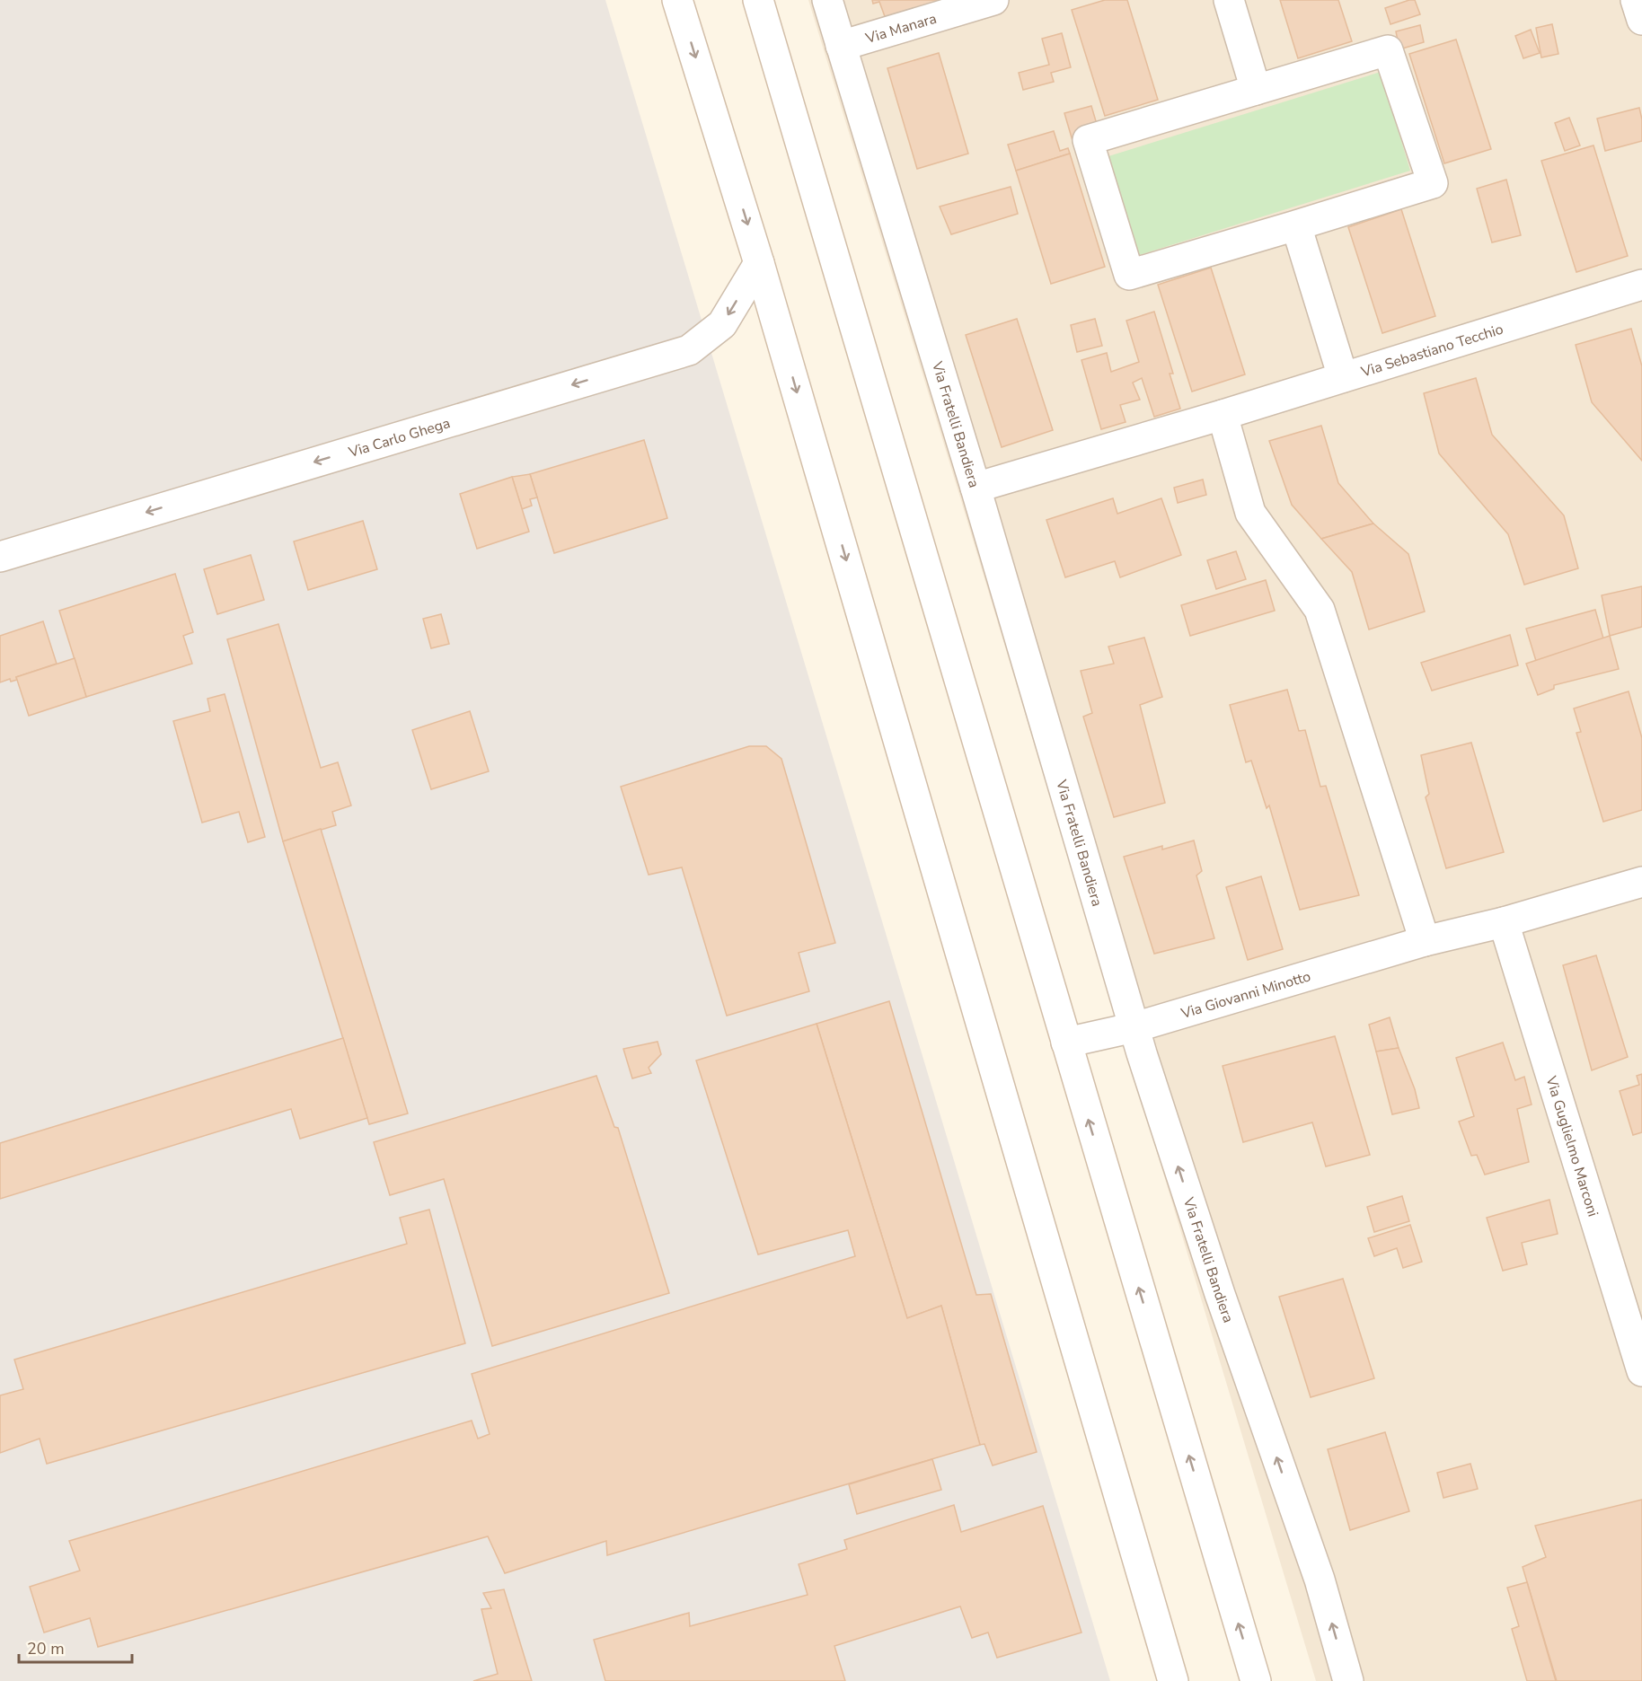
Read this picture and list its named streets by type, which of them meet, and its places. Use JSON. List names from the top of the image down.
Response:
{
  "streets": {
    "street": [
      "Via Manara",
      "Via Sebastiano Tecchio",
      "Via Fratelli Bandiera",
      "Via Carlo Ghega",
      "Via Giovanni Minotto",
      "Via Guglielmo Marconi"
    ]
  },
  "crossings": [
    ["Via Manara", "Via Fratelli Bandiera"],
    ["Via Sebastiano Tecchio", "Via Fratelli Bandiera"],
    ["Via Fratelli Bandiera", "Via Giovanni Minotto"],
    ["Via Giovanni Minotto", "Via Guglielmo Marconi"]
  ],
  "one_way": ["Via Carlo Ghega"],
  "scale_bar": "20 m"
}
